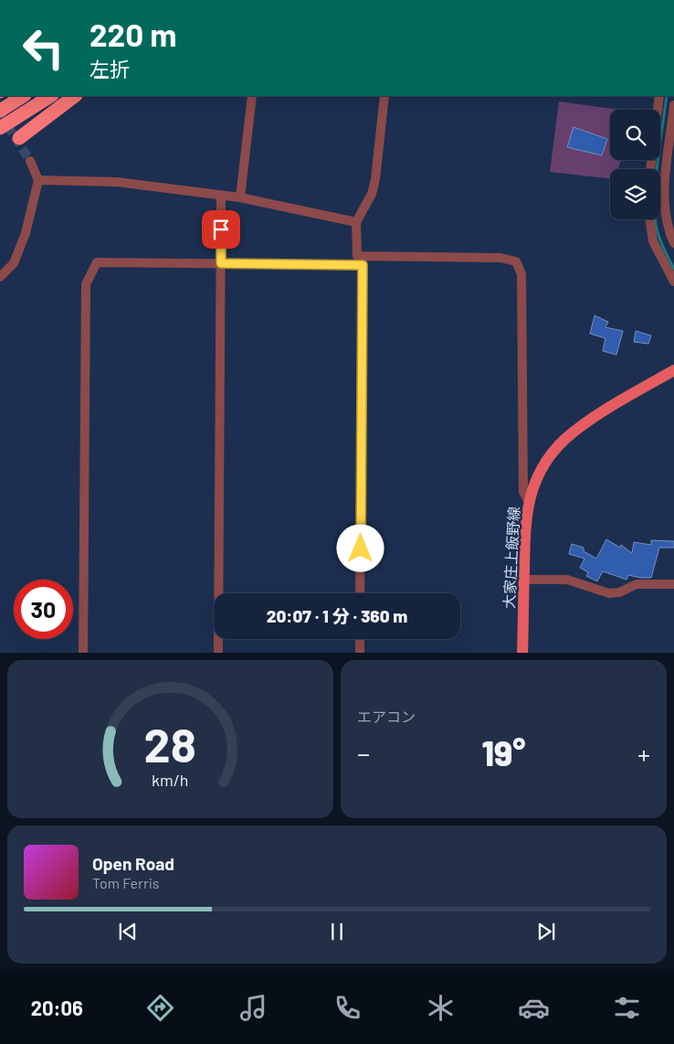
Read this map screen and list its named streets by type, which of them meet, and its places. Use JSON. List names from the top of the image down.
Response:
{
  "streets": {
    "main road": ["大家庄上飯野線"]
  },
  "page": {
    "turn": ["220 m", "左折"],
    "limit": "30",
    "trip": "20:07 · 1 分 · 360 m",
    "tile": "エアコン",
    "heat": ["−", "19°", "+"],
    "song": ["Open Road", "Tom Ferris"],
    "tabs": "20:06",
    "gauge": ["28", "km/h"]
  }
}
